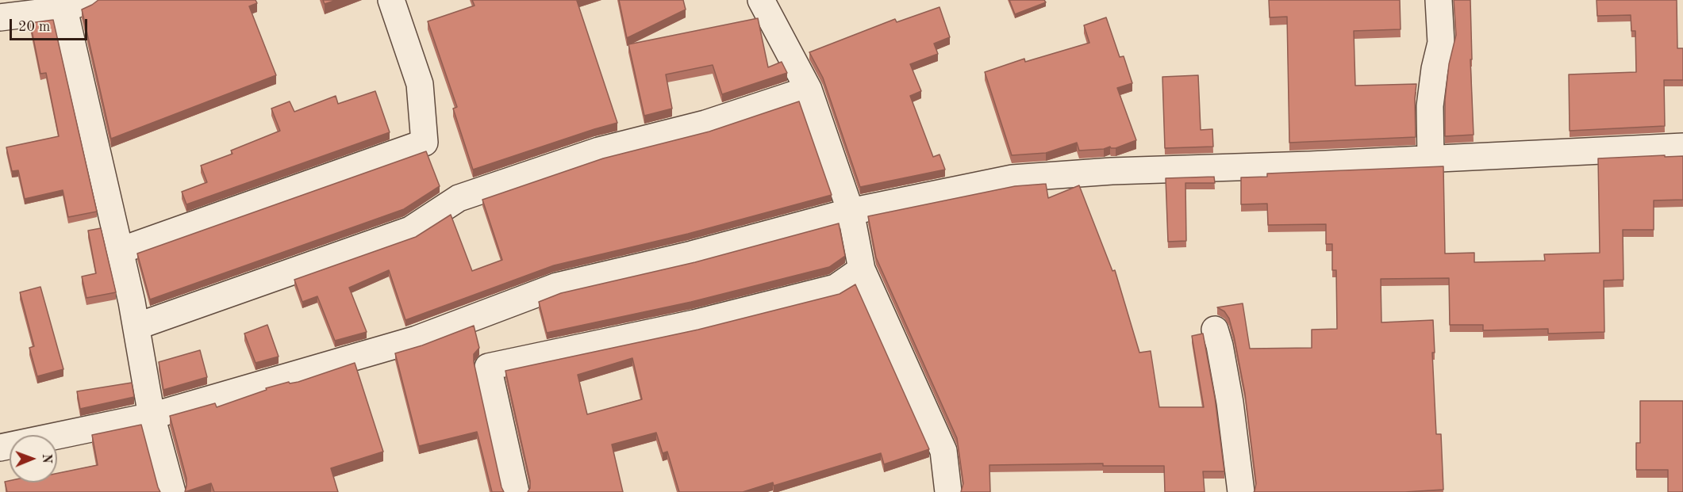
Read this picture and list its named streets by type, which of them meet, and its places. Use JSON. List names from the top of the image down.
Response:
{
  "scale_bar": "20 m",
  "north": "right"
}
